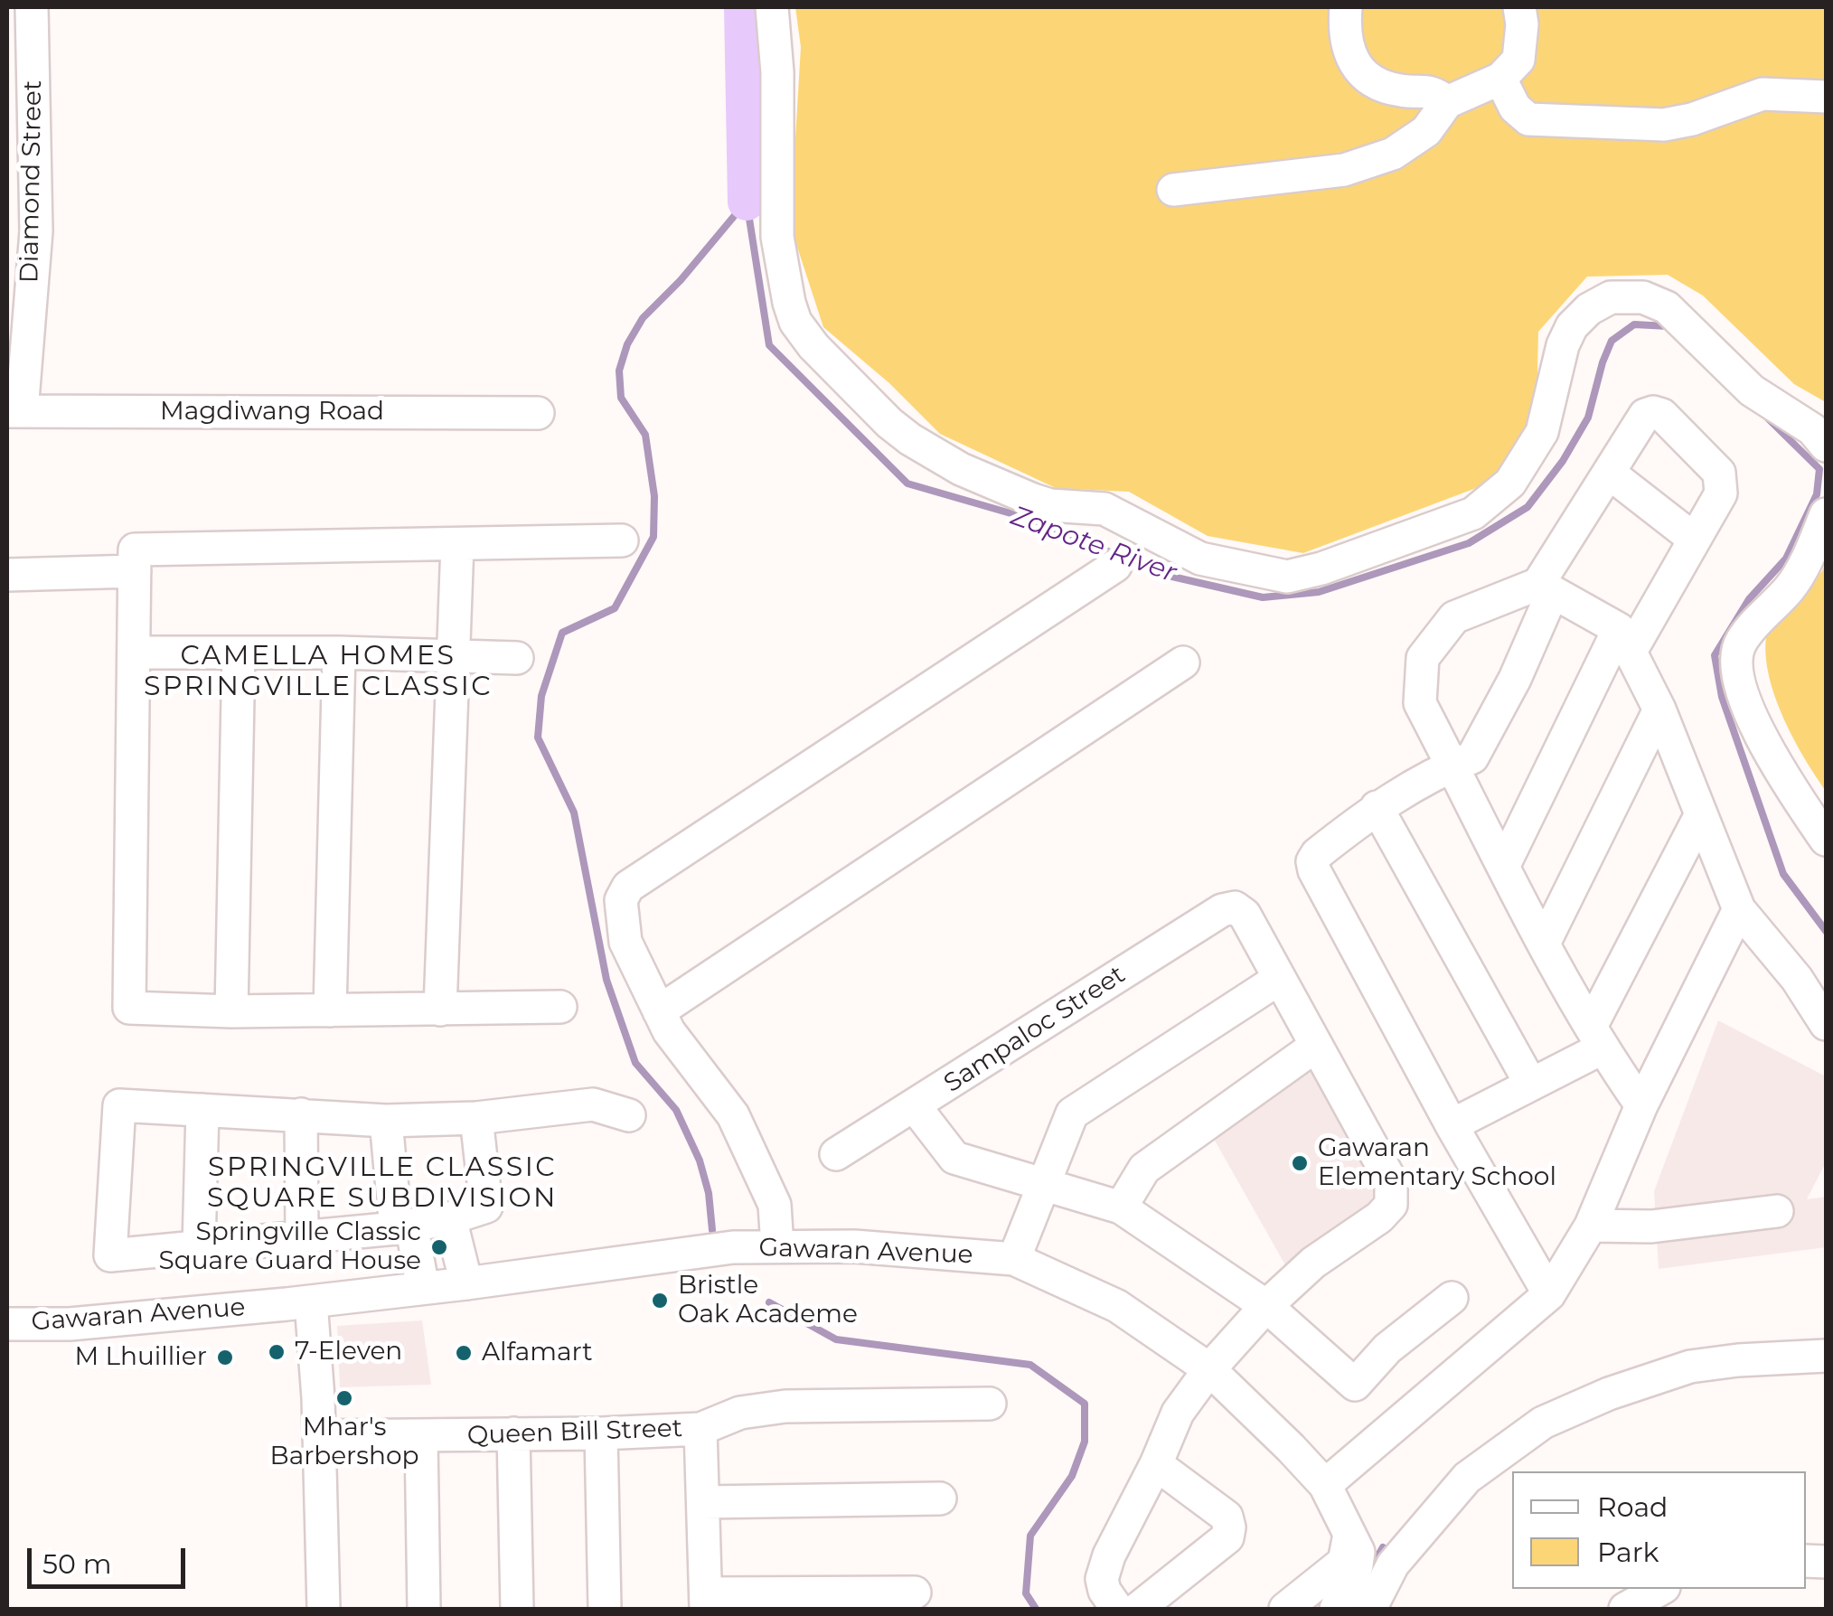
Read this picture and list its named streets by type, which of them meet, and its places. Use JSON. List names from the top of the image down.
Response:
{
  "streets": {
    "street": [
      "Diamond Street",
      "Magdiwang Road",
      "Sampaloc Street",
      "Gawaran Avenue",
      "Queen Bill Street"
    ]
  },
  "crossings": [
    ["Diamond Street", "Magdiwang Road"]
  ],
  "districts": ["CAMELLA HOMES SPRINGVILLE CLASSIC", "SPRINGVILLE CLASSIC SQUARE SUBDIVISION"],
  "water": ["Zapote River"],
  "places": [
    "Gawaran Elementary School",
    "Springville Classic Square Guard House",
    "Bristle Oak Academe",
    "7-Eleven",
    "Alfamart",
    "M Lhuillier",
    "Mhar's Barbershop"
  ],
  "legend": ["Road", "Park"],
  "scale_bar": "50 m"
}
